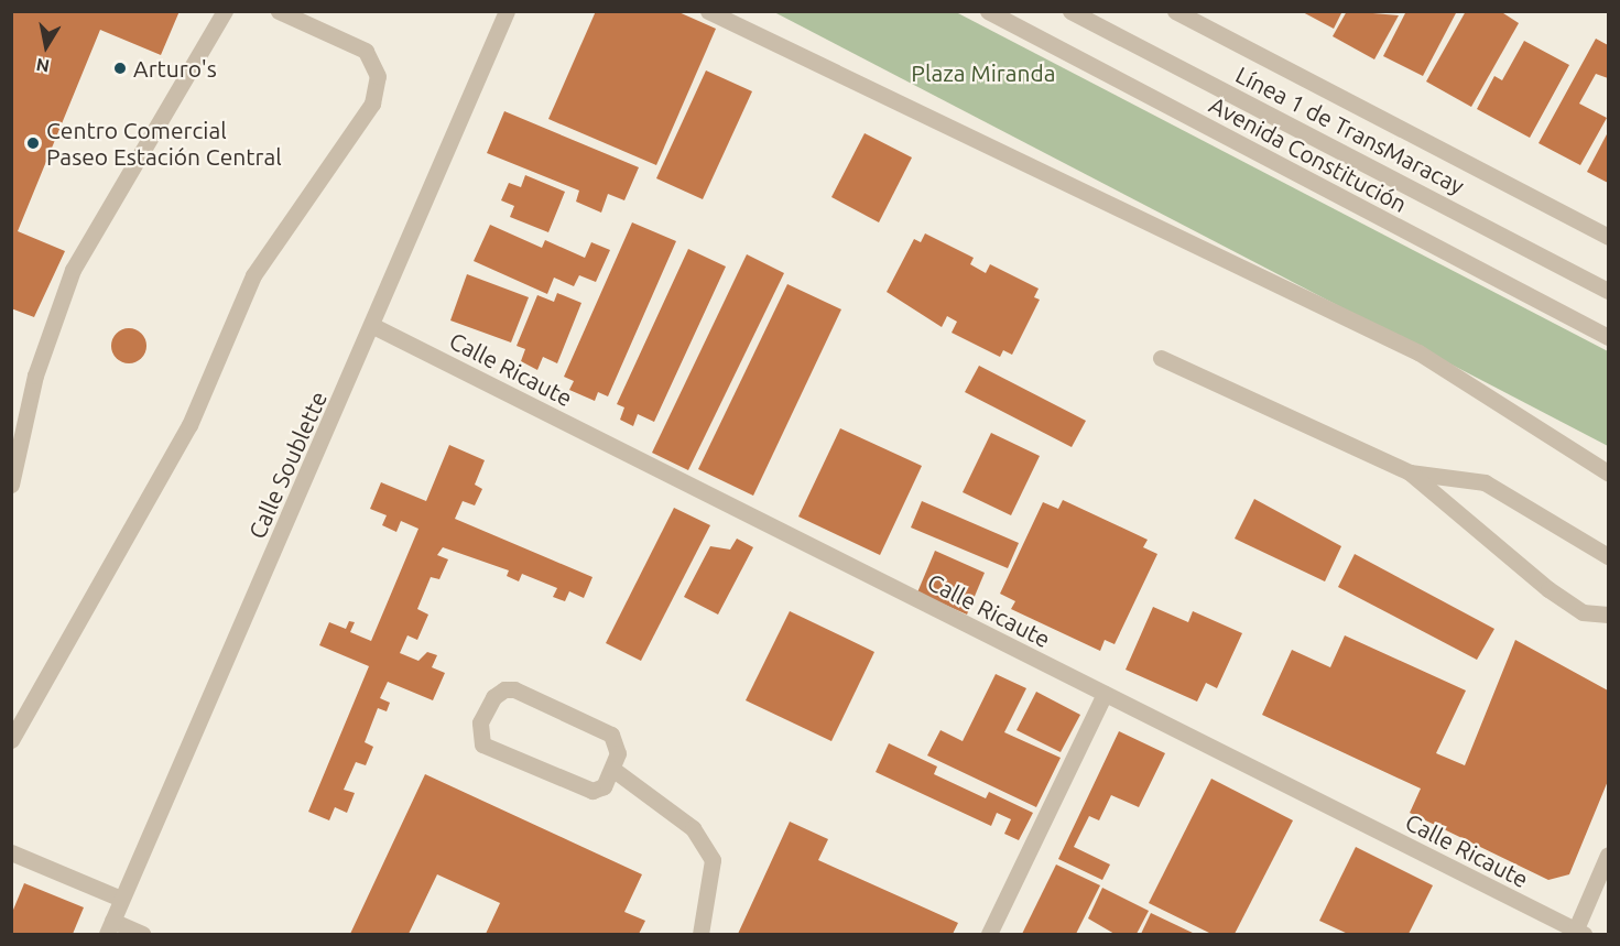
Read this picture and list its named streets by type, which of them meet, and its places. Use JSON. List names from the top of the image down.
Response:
{
  "streets": {
    "street": [
      "Línea 1 de TransMaracay",
      "Avenida Constitución",
      "Calle Ricaute",
      "Calle Soublette"
    ]
  },
  "crossings": [
    ["Calle Ricaute", "Calle Soublette"]
  ],
  "parks": ["Plaza Miranda"],
  "places": ["Arturo's", "Centro Comercial Paseo Estación Central"],
  "north": "bottom"
}
